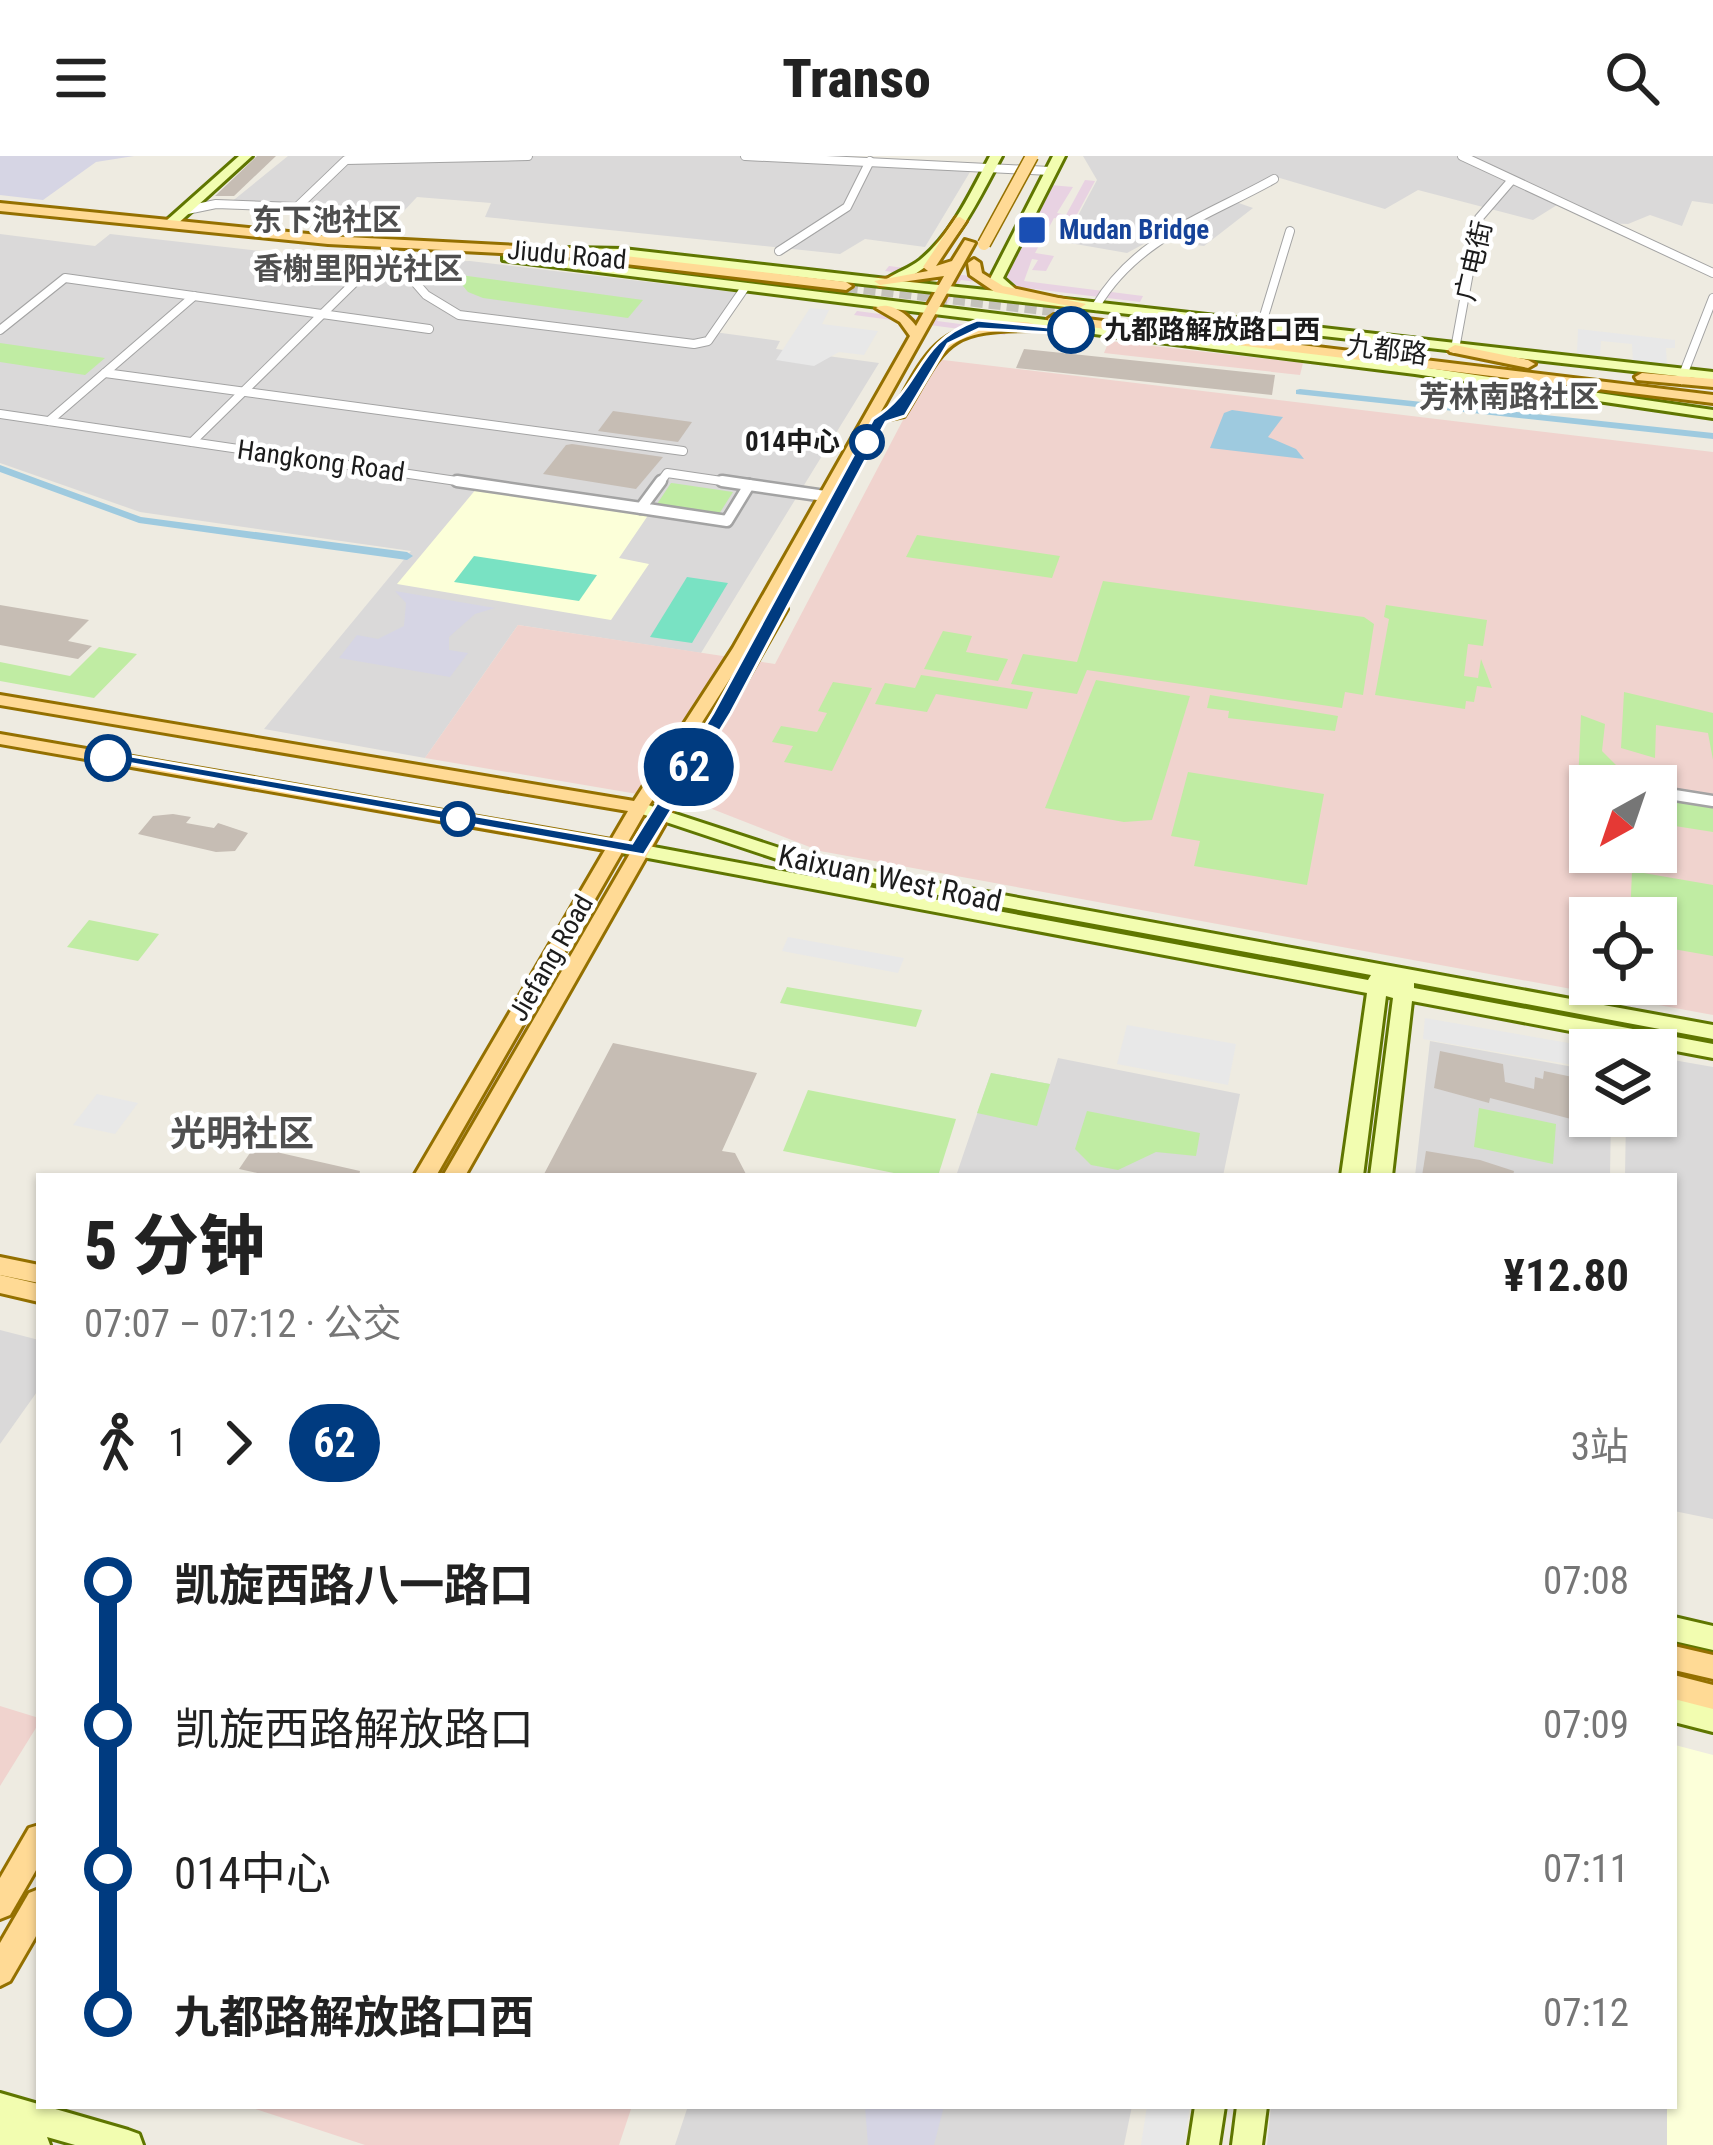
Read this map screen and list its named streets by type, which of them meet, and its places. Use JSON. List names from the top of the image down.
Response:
{
  "streets": {
    "main road": [
      "Jiudu Road",
      "九都路",
      "Kaixuan West Road",
      "Jiefang Road"
    ],
    "street": ["广电街", "Hangkong Road"]
  },
  "crossings": [
    ["Jiudu Road", "九都路"],
    ["广电街", "九都路"],
    ["九都路", "Jiefang Road"],
    ["Kaixuan West Road", "Jiefang Road"]
  ],
  "districts": [
    "东下池社区",
    "香榭里阳光社区",
    "芳林南路社区",
    "光明社区"
  ],
  "places": {
    "transit": ["Mudan Bridge"],
    "other": ["九都路解放路口西", "014中心"]
  },
  "lines": ["bus line 62"],
  "north": "bottom left",
  "page": {
    "header": "Transo",
    "on_map": "62",
    "heading": ["5 分钟", "07:07 – 07:12 · 公交", "¥12.80"],
    "legs": ["1", "62", "3站"],
    "list": [
      {
        "name": "凯旋西路八一路口",
        "value": "07:08"
      },
      {
        "name": "凯旋西路解放路口",
        "value": "07:09"
      },
      {
        "name": "014中心",
        "value": "07:11"
      },
      {
        "name": "九都路解放路口西",
        "value": "07:12"
      }
    ]
  }
}
